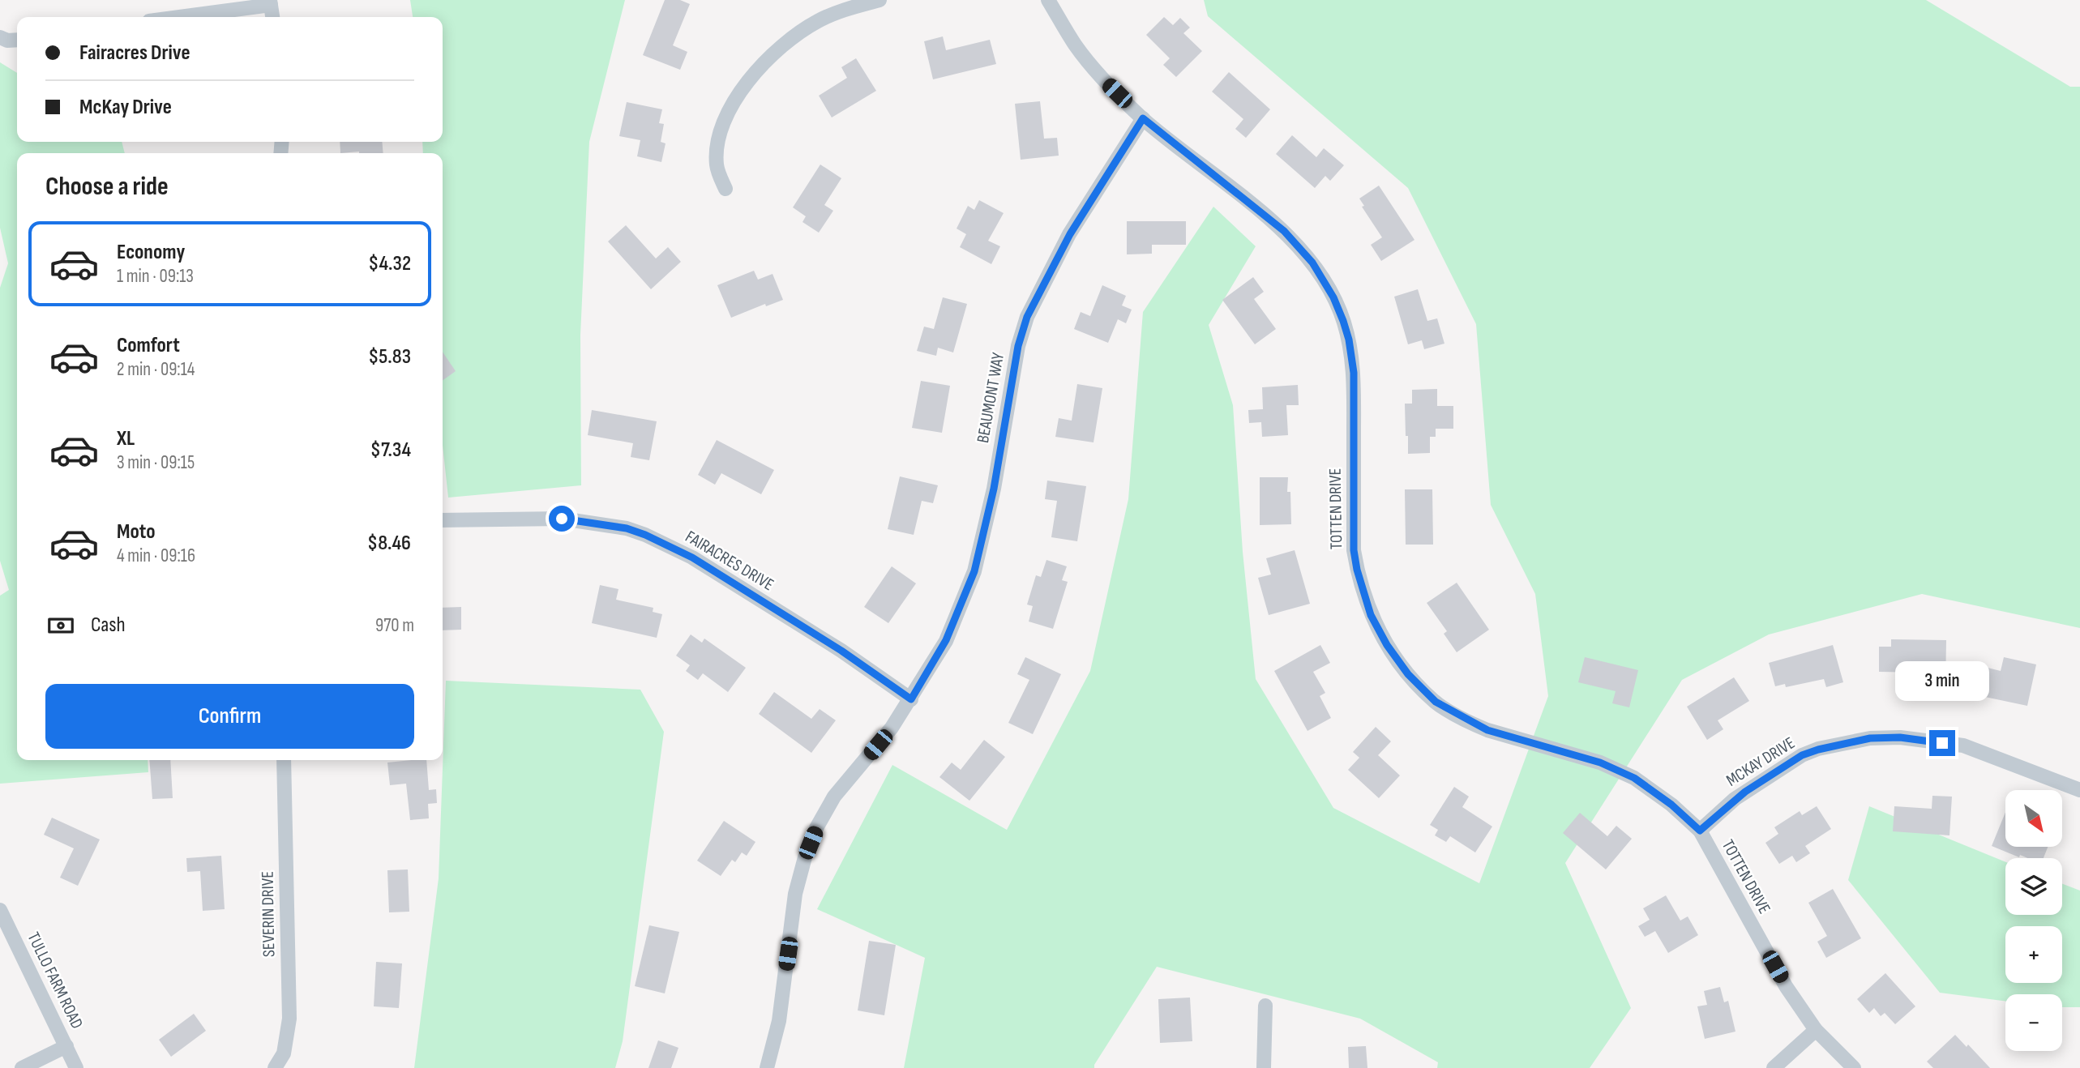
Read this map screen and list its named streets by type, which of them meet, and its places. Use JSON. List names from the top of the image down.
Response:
{
  "streets": {
    "street": [
      "BEAUMONT WAY",
      "TOTTEN DRIVE",
      "FAIRACRES DRIVE",
      "MCKAY DRIVE",
      "SEVERIN DRIVE",
      "TULLO FARM ROAD"
    ]
  },
  "crossings": [
    ["BEAUMONT WAY", "TOTTEN DRIVE"],
    ["BEAUMONT WAY", "FAIRACRES DRIVE"],
    ["TOTTEN DRIVE", "MCKAY DRIVE"]
  ],
  "north": "bottom right",
  "page": {
    "banner": ["Fairacres Drive", "McKay Drive"],
    "heading": "Choose a ride",
    "list": [
      {
        "name": "Economy",
        "note": "1 min · 09:13",
        "value": "$4.32"
      },
      {
        "name": "Comfort",
        "note": "2 min · 09:14",
        "value": "$5.83"
      },
      {
        "name": "XL",
        "note": "3 min · 09:15",
        "value": "$7.34"
      },
      {
        "name": "Moto",
        "note": "4 min · 09:16",
        "value": "$8.46"
      }
    ],
    "pay": ["Cash", "970 m"],
    "bubble": "3 min",
    "buttons": "Confirm",
    "map_buttons": ["+", "−"]
  }
}
